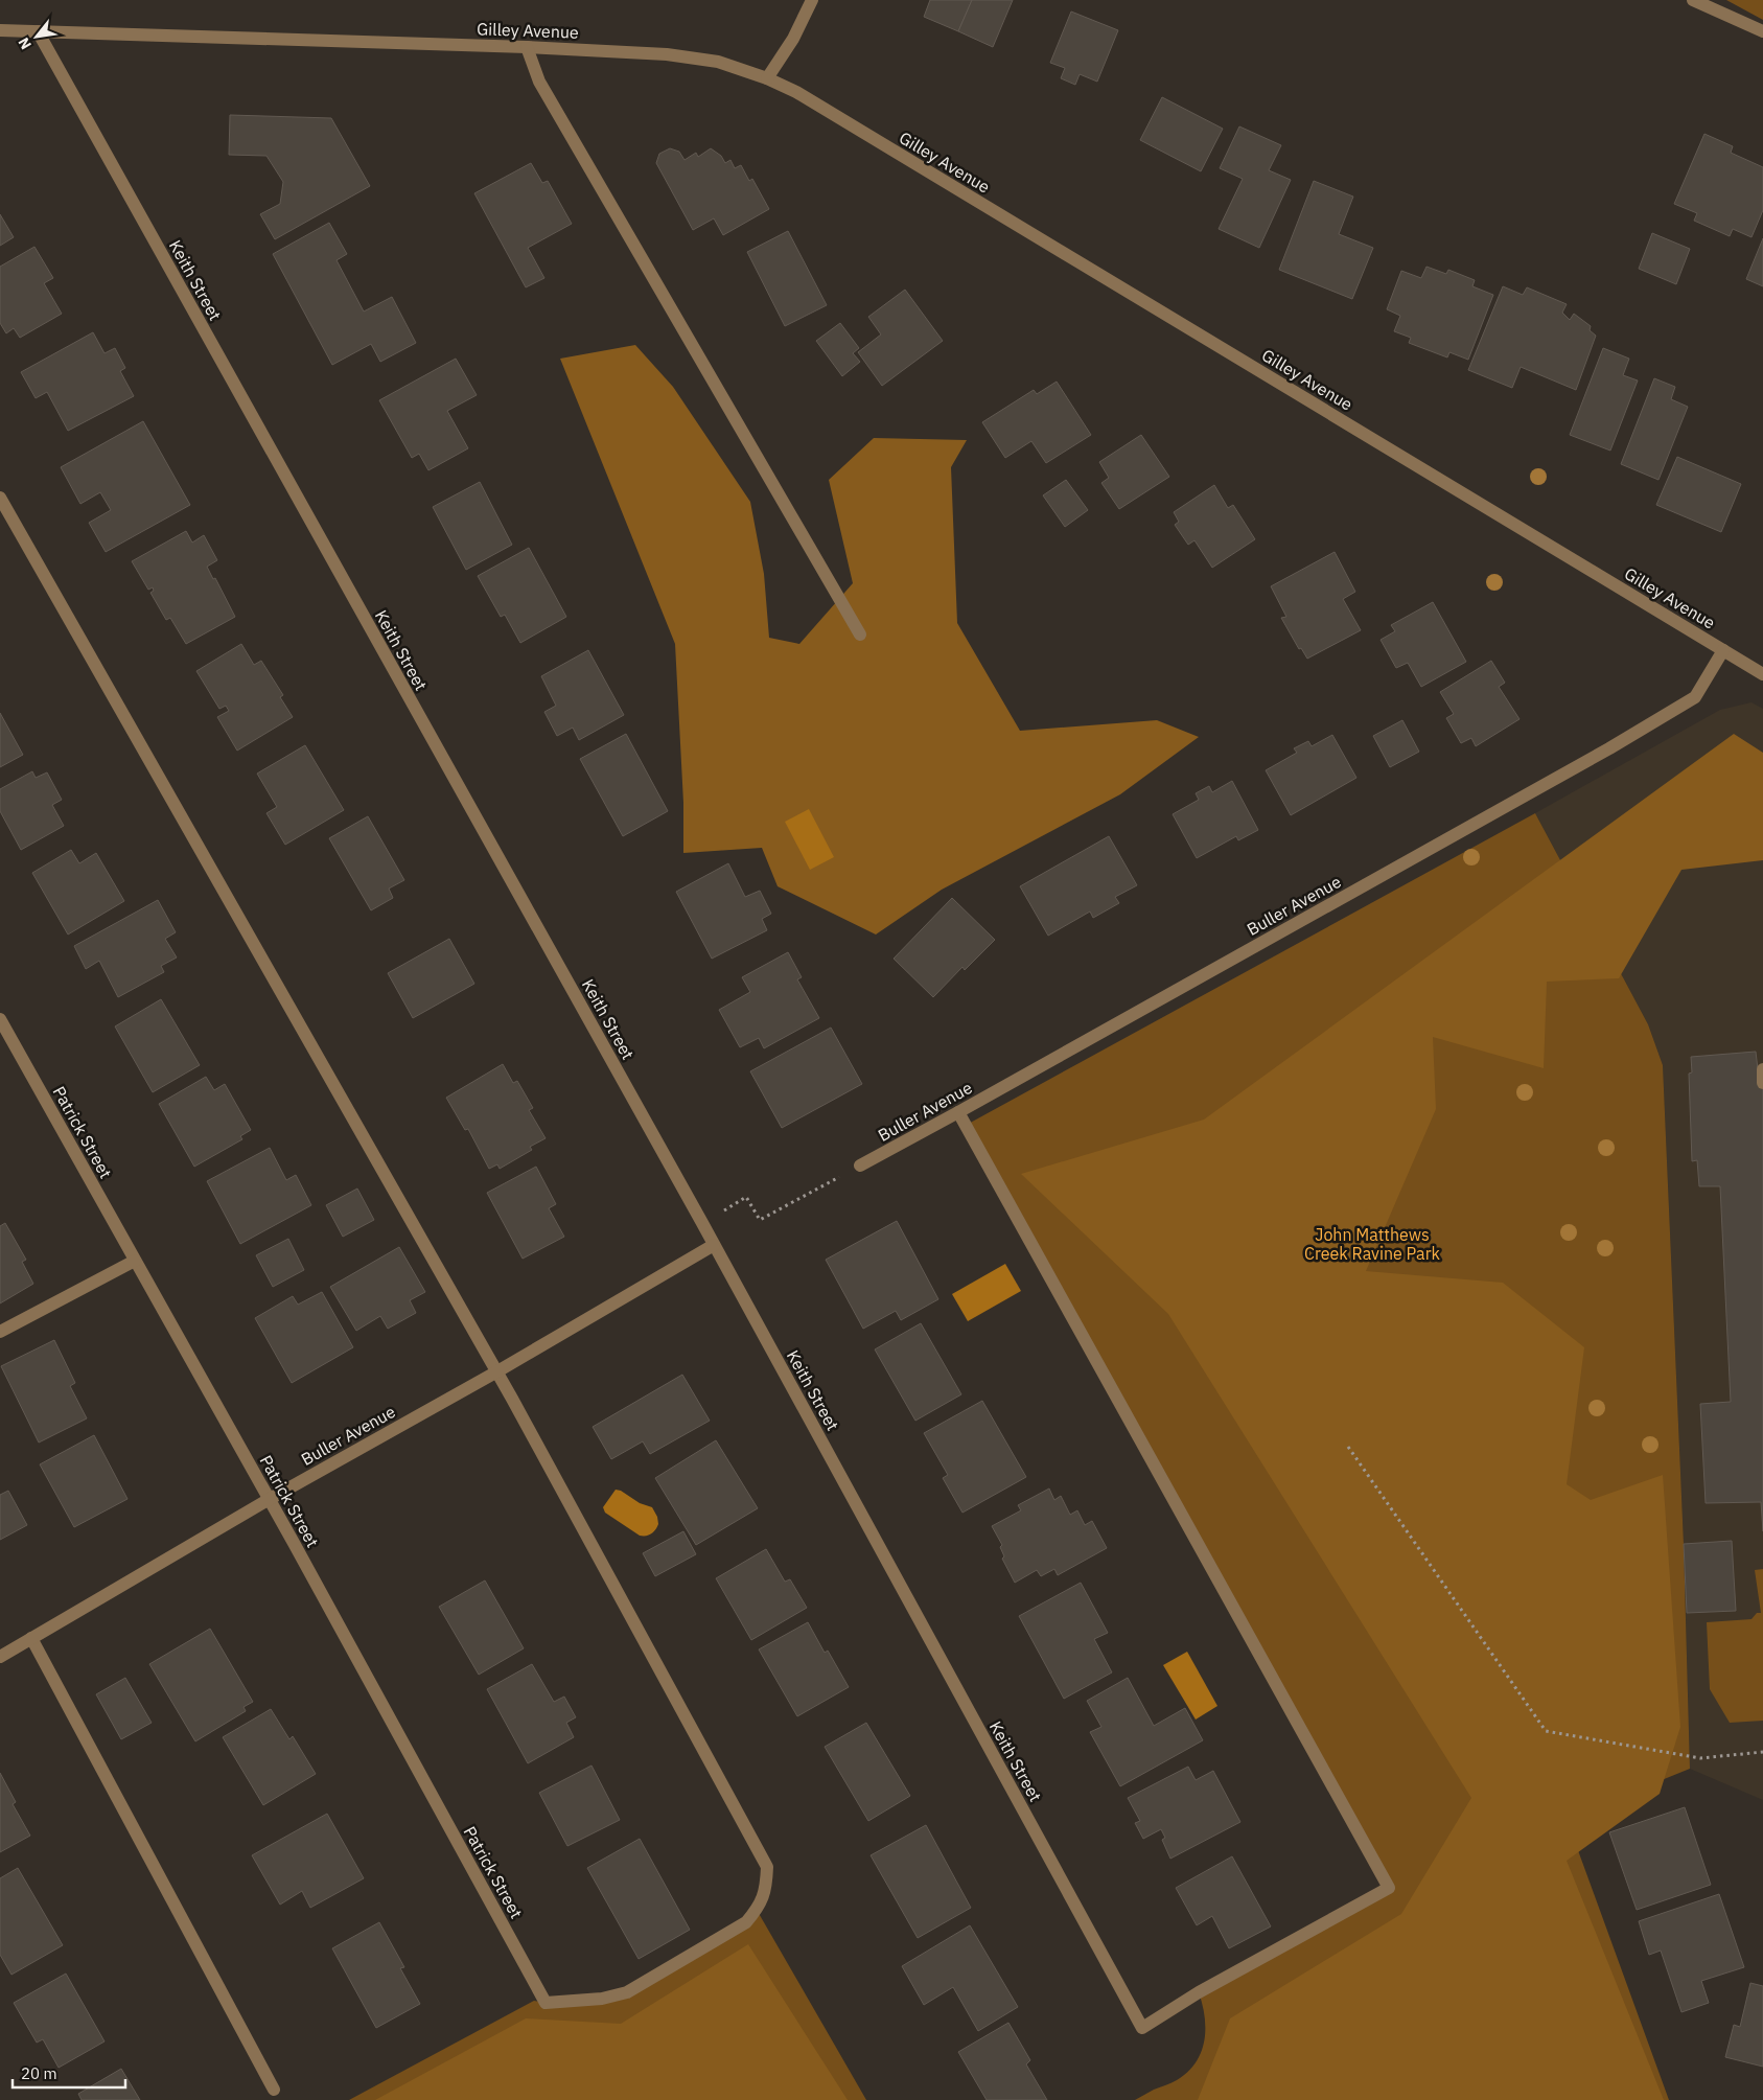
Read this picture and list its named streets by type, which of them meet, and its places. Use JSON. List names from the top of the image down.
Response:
{
  "streets": {
    "street": [
      "Gilley Avenue",
      "Keith Street",
      "Buller Avenue",
      "Patrick Street"
    ]
  },
  "crossings": [
    ["Gilley Avenue", "Keith Street"],
    ["Gilley Avenue", "Buller Avenue"],
    ["Keith Street", "Buller Avenue"],
    ["Buller Avenue", "Patrick Street"]
  ],
  "parks": ["John Matthews Creek Ravine Park"],
  "scale_bar": "20 m",
  "north": "bottom left"
}
